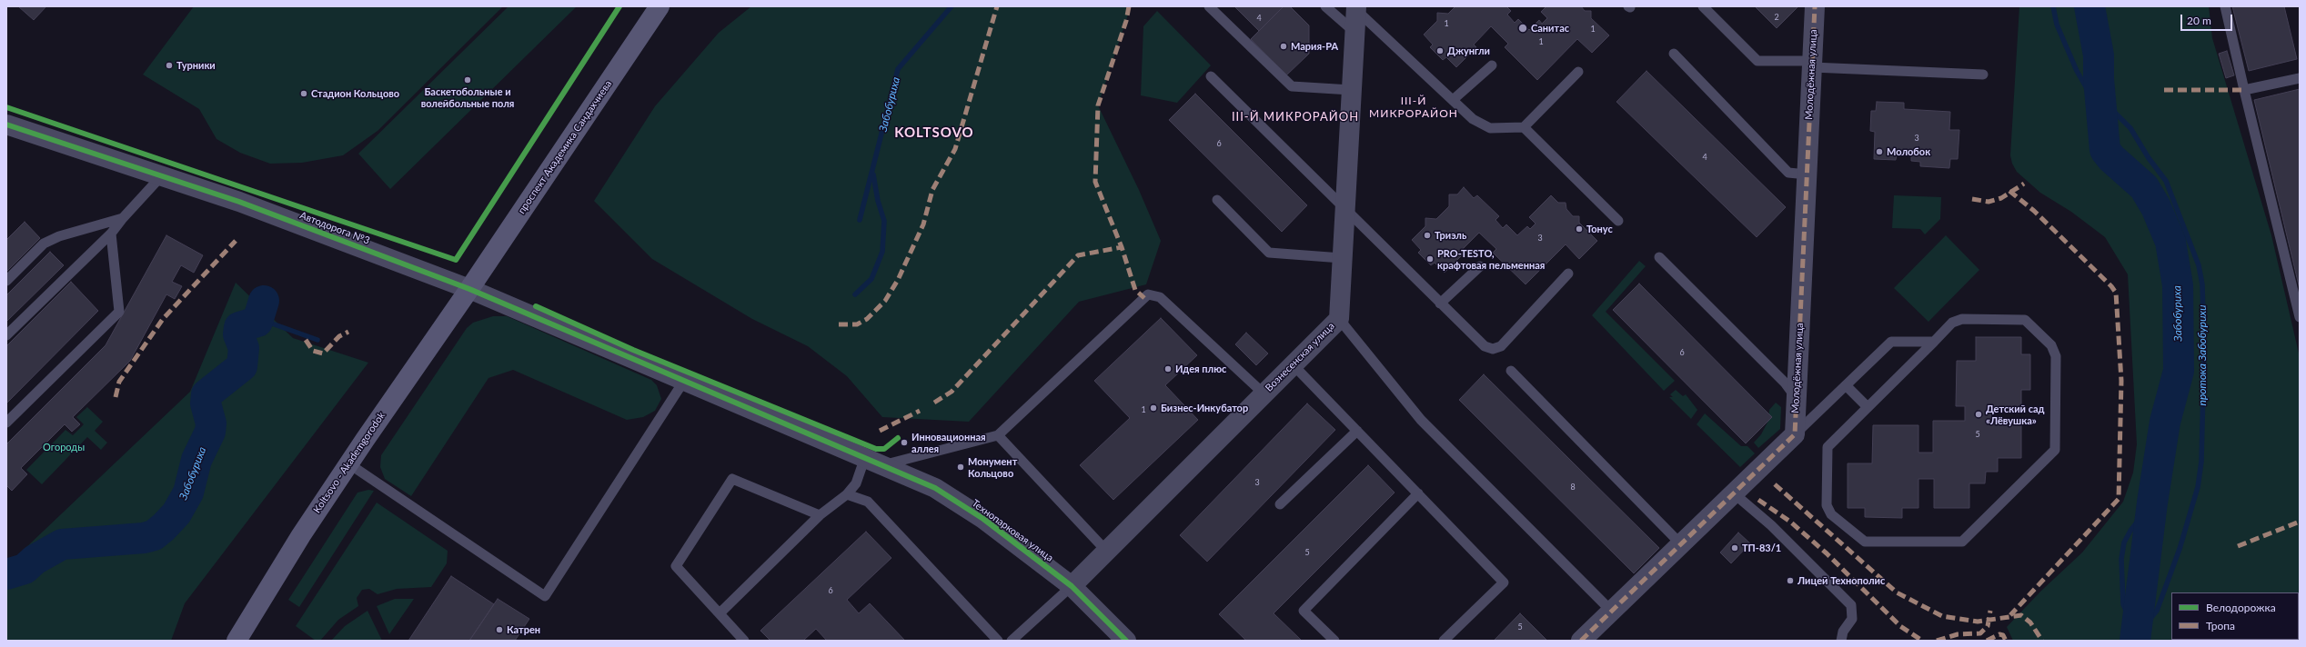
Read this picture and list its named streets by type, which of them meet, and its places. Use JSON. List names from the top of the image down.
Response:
{
  "streets": {
    "main road": ["проспект Академика Сандахчиева", "Koltsovo - Akademgorodok"],
    "street": [
      "Молодёжная улица",
      "Автодорога №3",
      "Вознесенская улица",
      "Технопарковая улица"
    ]
  },
  "crossings": [
    ["проспект Академика Сандахчиева", "Автодорога №3"],
    ["проспект Академика Сандахчиева", "Koltsovo - Akademgorodok"],
    ["проспект Академика Сандахчиева", "Технопарковая улица"],
    ["Автодорога №3", "Koltsovo - Akademgorodok"],
    ["Автодорога №3", "Технопарковая улица"],
    ["Вознесенская улица", "Технопарковая улица"],
    ["Koltsovo - Akademgorodok", "Технопарковая улица"]
  ],
  "districts": ["III-Й МИКРОРАЙОН", "III-Й МИКРОРАЙОН", "KOLTSOVO"],
  "water": ["Забобуриха", "протока Забобурихи"],
  "parks": ["Огороды"],
  "places": [
    "Санитас",
    "Мария-РА",
    "Джунгли",
    "Турники",
    "Баскетобольные и волейбольные поля",
    "Стадион Кольцово",
    "Молобок",
    "Тонус",
    "Триэль",
    "PRO-TESTO, крафтовая пельменная",
    "Идея плюс",
    "Бизнес-Инкубатор",
    "Детский сад «Лёвушка»",
    "Инновационная аллея",
    "Монумент Кольцово",
    "ТП-83/1",
    "Лицей Технополис",
    "Катрен"
  ],
  "house_numbers": [
    "2",
    "4",
    "1",
    "1",
    "1",
    "3",
    "6",
    "4",
    "3",
    "6",
    "1",
    "5",
    "3",
    "8",
    "5",
    "6",
    "5"
  ],
  "legend": ["Велодорожка", "Тропа"],
  "scale_bar": "20 m"
}
